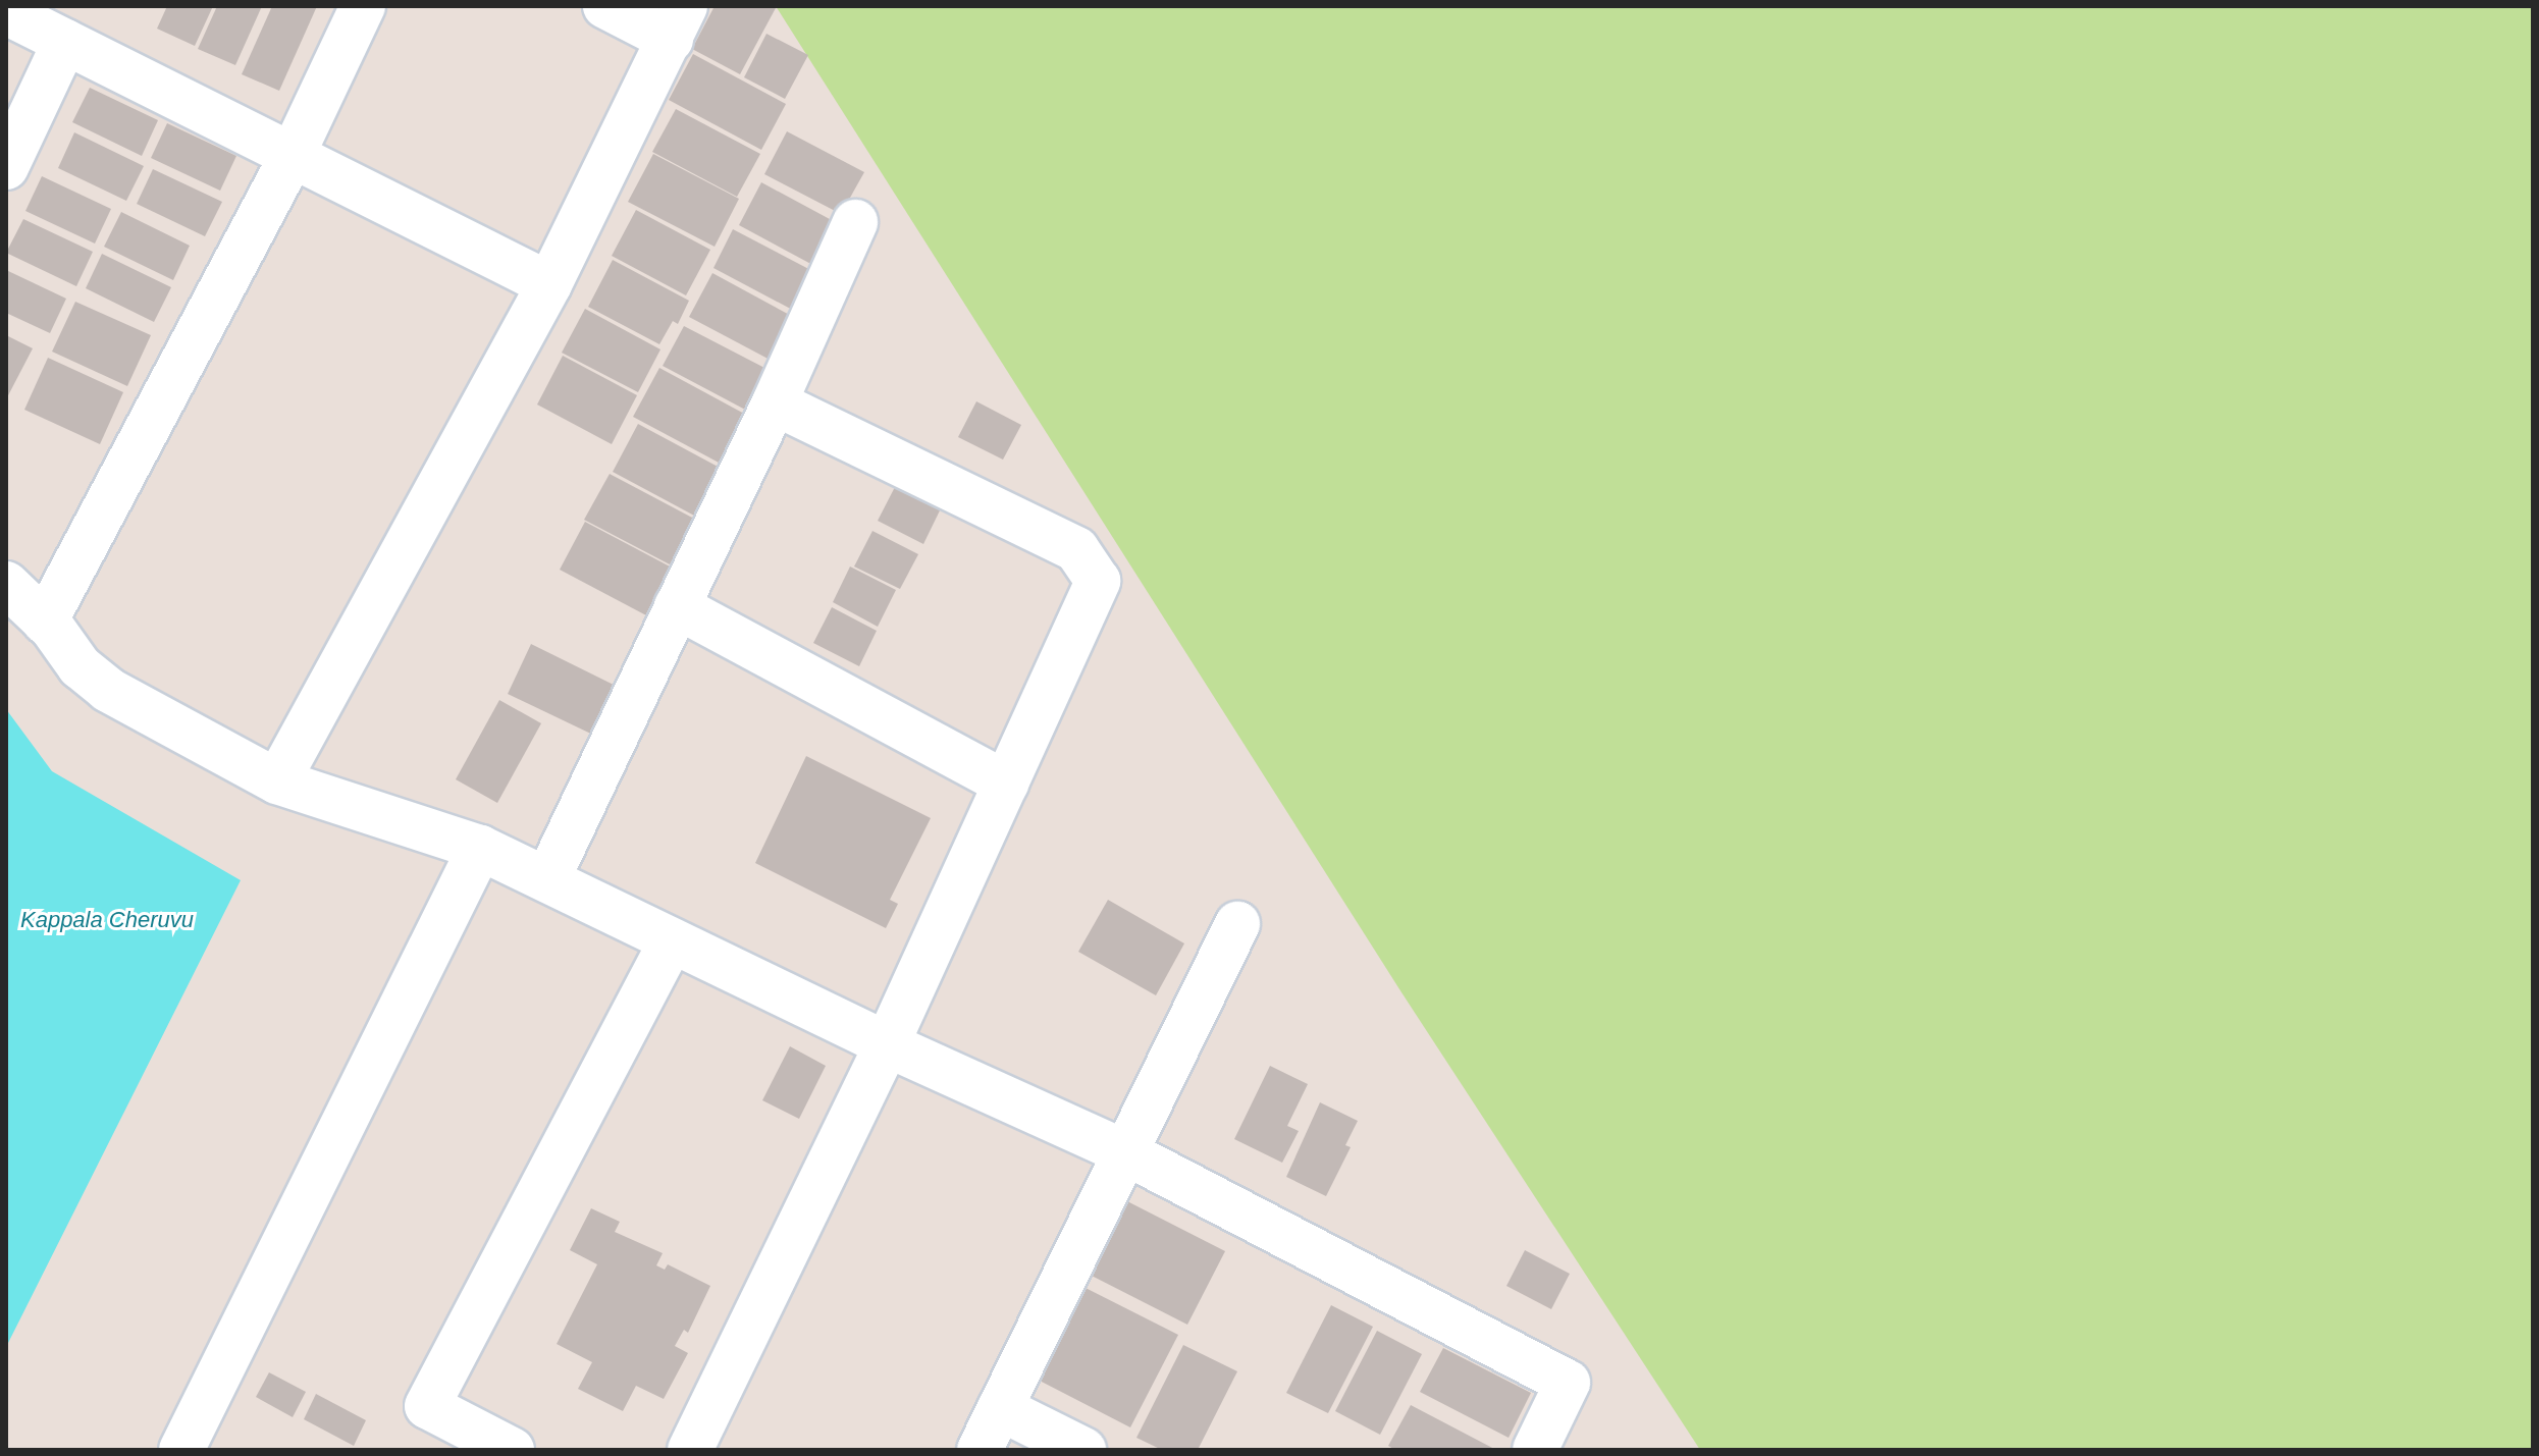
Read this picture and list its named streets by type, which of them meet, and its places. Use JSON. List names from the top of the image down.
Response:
{
  "water": ["Kappala Cheruvu"]
}
